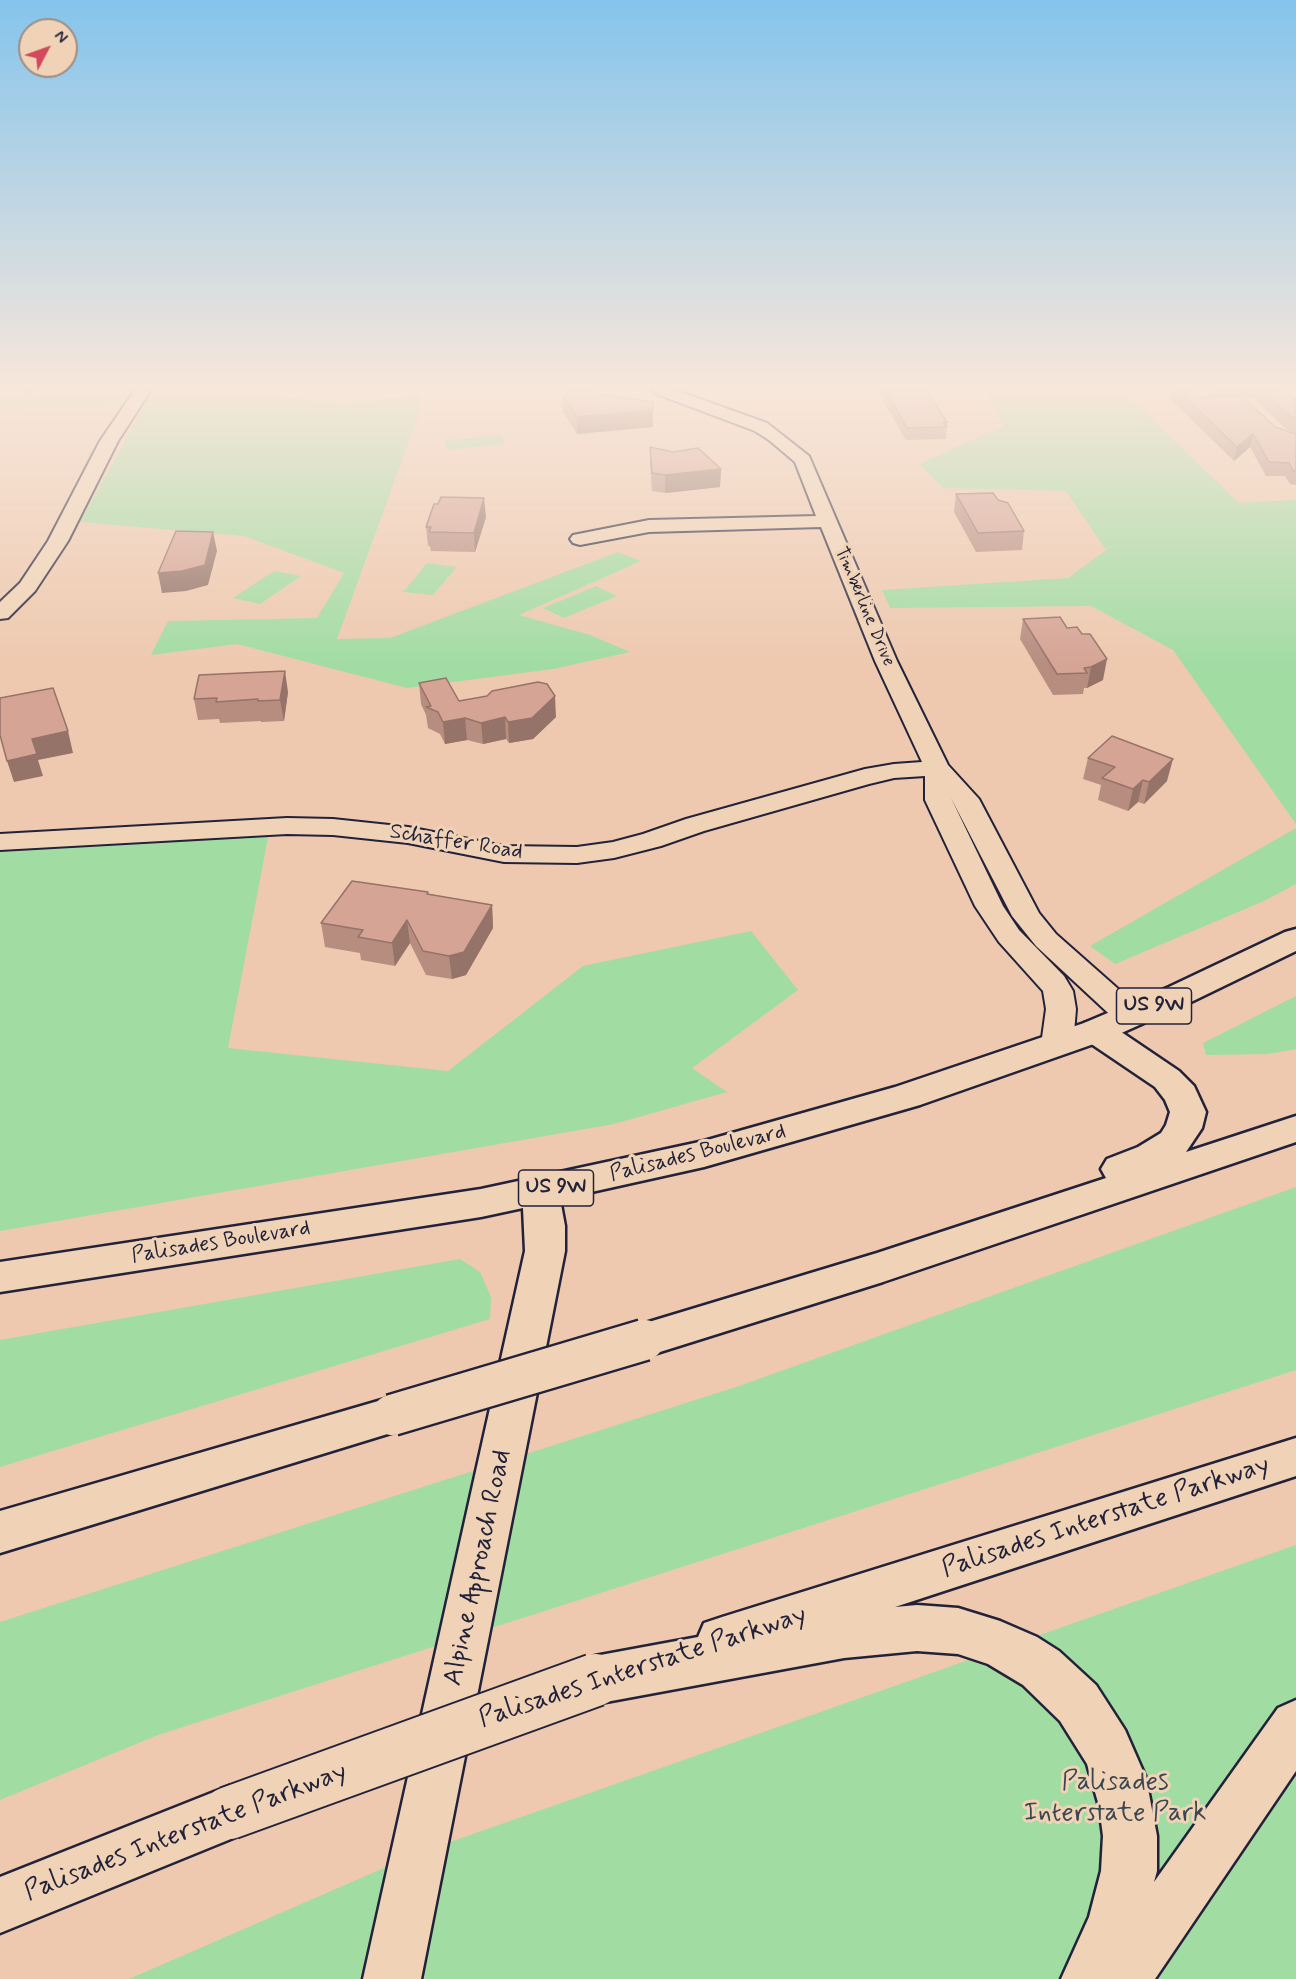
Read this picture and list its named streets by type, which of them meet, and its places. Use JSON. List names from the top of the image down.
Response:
{
  "streets": {
    "main road": [
      "US 9W",
      "Palisades Boulevard",
      "Palisades Interstate Parkway",
      "Alpine Approach Road"
    ],
    "street": ["Timberline Drive", "Schaffer Road"]
  },
  "crossings": [
    ["Timberline Drive", "Schaffer Road"],
    ["Timberline Drive", "Palisades Boulevard"],
    ["Palisades Boulevard", "Alpine Approach Road"]
  ],
  "parks": ["Palisades Interstate Park"],
  "north": "top right"
}
